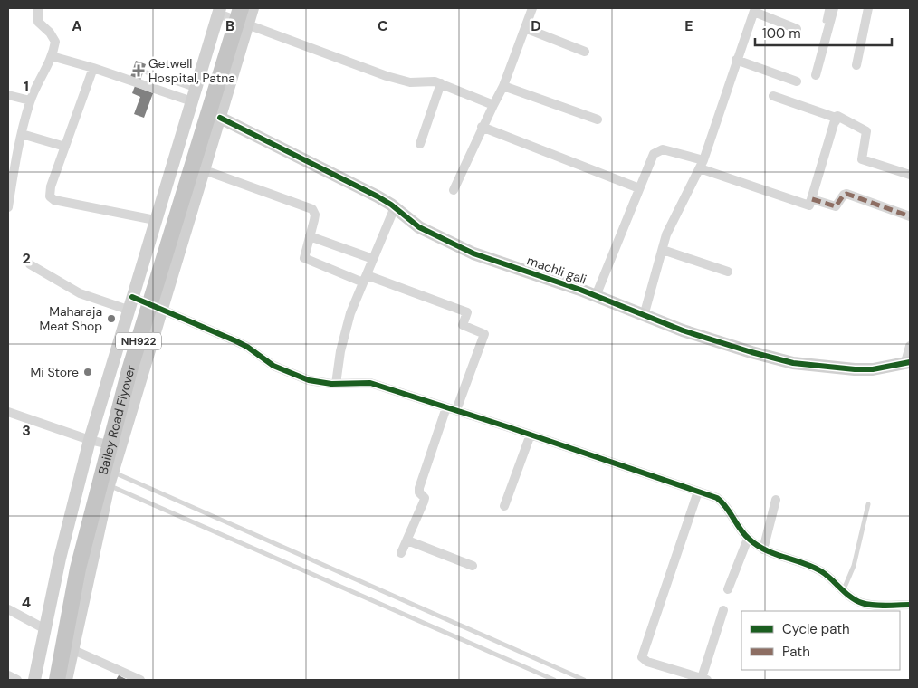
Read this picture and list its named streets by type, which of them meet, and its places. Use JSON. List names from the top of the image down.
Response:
{
  "streets": {
    "highway": ["NH922", "Bailey Road Flyover"],
    "main road": ["machli gali"]
  },
  "places": {
    "health": ["Getwell Hospital, Patna"],
    "other": ["Maharaja Meat Shop", "Mi Store"]
  },
  "legend": ["Cycle path", "Path"],
  "scale_bar": "100 m",
  "grid": {
    "columns": [
      "A",
      "B",
      "C",
      "D",
      "E"
    ],
    "rows": [
      "1",
      "2",
      "3",
      "4"
    ]
  }
}
